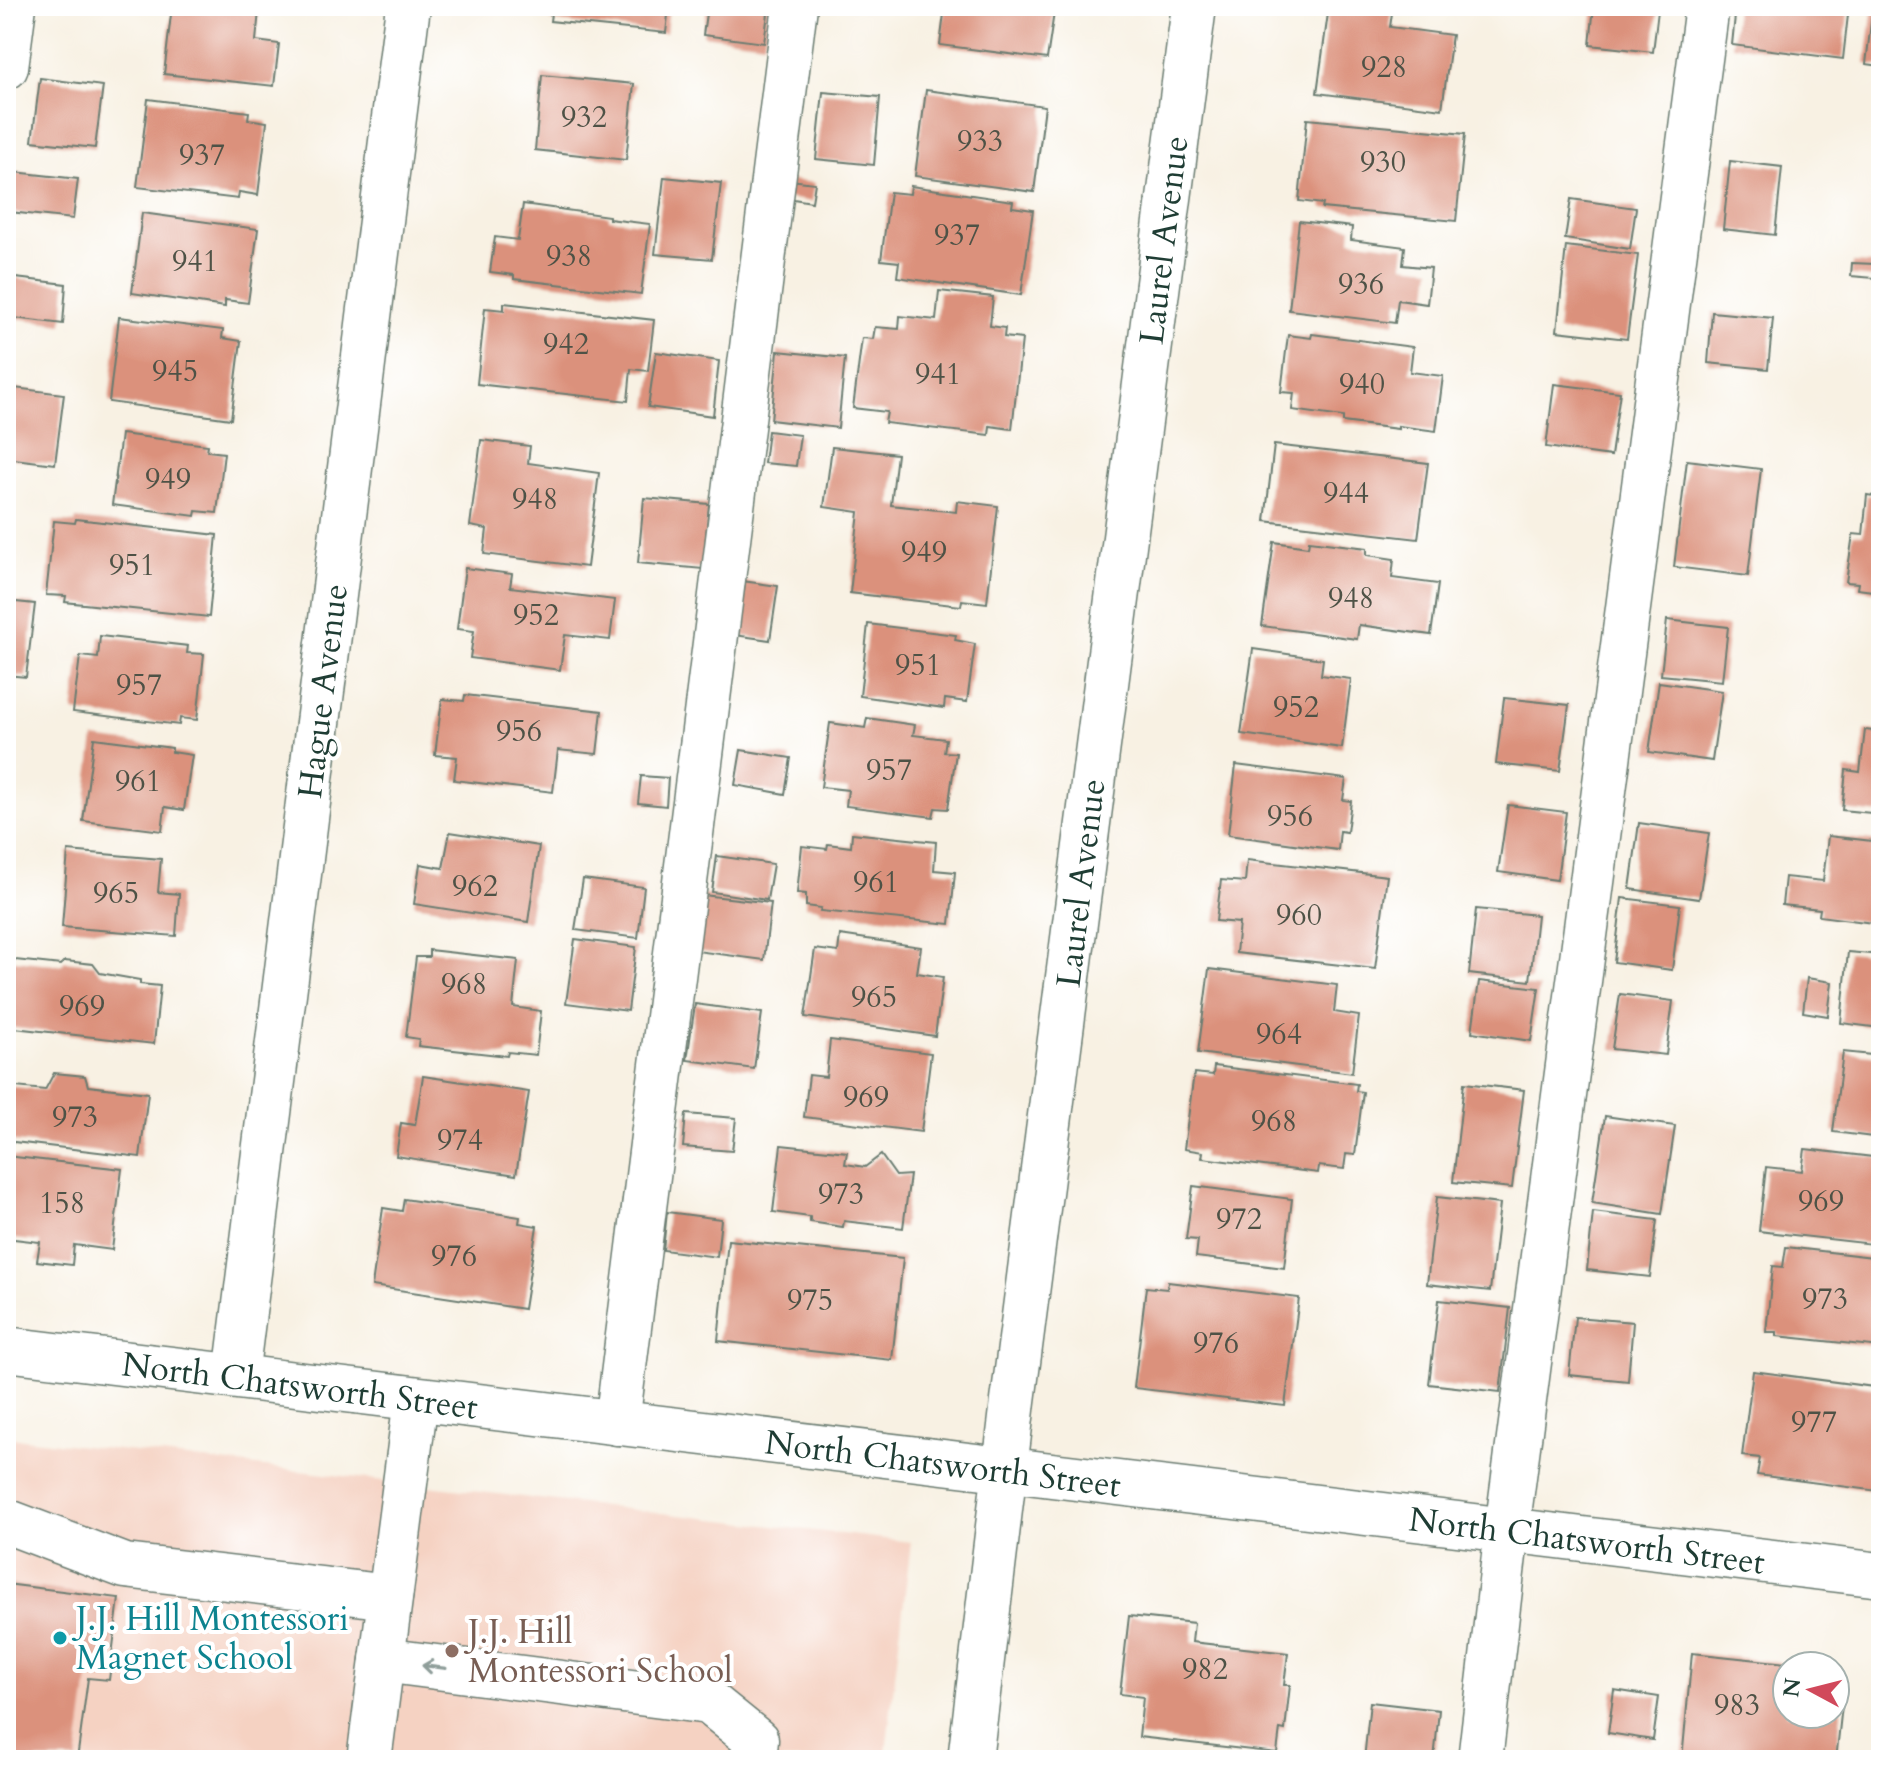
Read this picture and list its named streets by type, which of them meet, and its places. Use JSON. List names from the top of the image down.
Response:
{
  "streets": {
    "street": ["Laurel Avenue", "Hague Avenue", "North Chatsworth Street"]
  },
  "crossings": [
    ["Laurel Avenue", "North Chatsworth Street"],
    ["Hague Avenue", "North Chatsworth Street"]
  ],
  "places": ["J.J. Hill Montessori Magnet School", "J.J. Hill Montessori School"],
  "house_numbers": [
    "928",
    "932",
    "933",
    "937",
    "930",
    "937",
    "938",
    "941",
    "936",
    "942",
    "945",
    "941",
    "940",
    "949",
    "944",
    "948",
    "949",
    "951",
    "948",
    "952",
    "951",
    "957",
    "952",
    "956",
    "957",
    "961",
    "956",
    "961",
    "962",
    "965",
    "960",
    "968",
    "965",
    "969",
    "964",
    "969",
    "973",
    "968",
    "974",
    "973",
    "969",
    "158",
    "972",
    "976",
    "973",
    "975",
    "976",
    "977",
    "982",
    "983"
  ],
  "north": "left"
}
